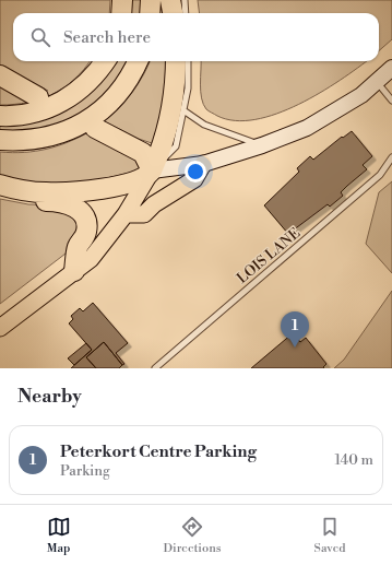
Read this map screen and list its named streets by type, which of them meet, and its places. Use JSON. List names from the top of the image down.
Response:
{
  "streets": {
    "lane": ["LOIS LANE"]
  },
  "page": {
    "search": "Search here",
    "pins": "1",
    "heading": "Nearby",
    "list": [
      {
        "mark": "1",
        "name": "Peterkort Centre Parking",
        "note": "Parking",
        "value": "140 m"
      }
    ],
    "nav": ["Map", "Directions", "Saved"]
  }
}
